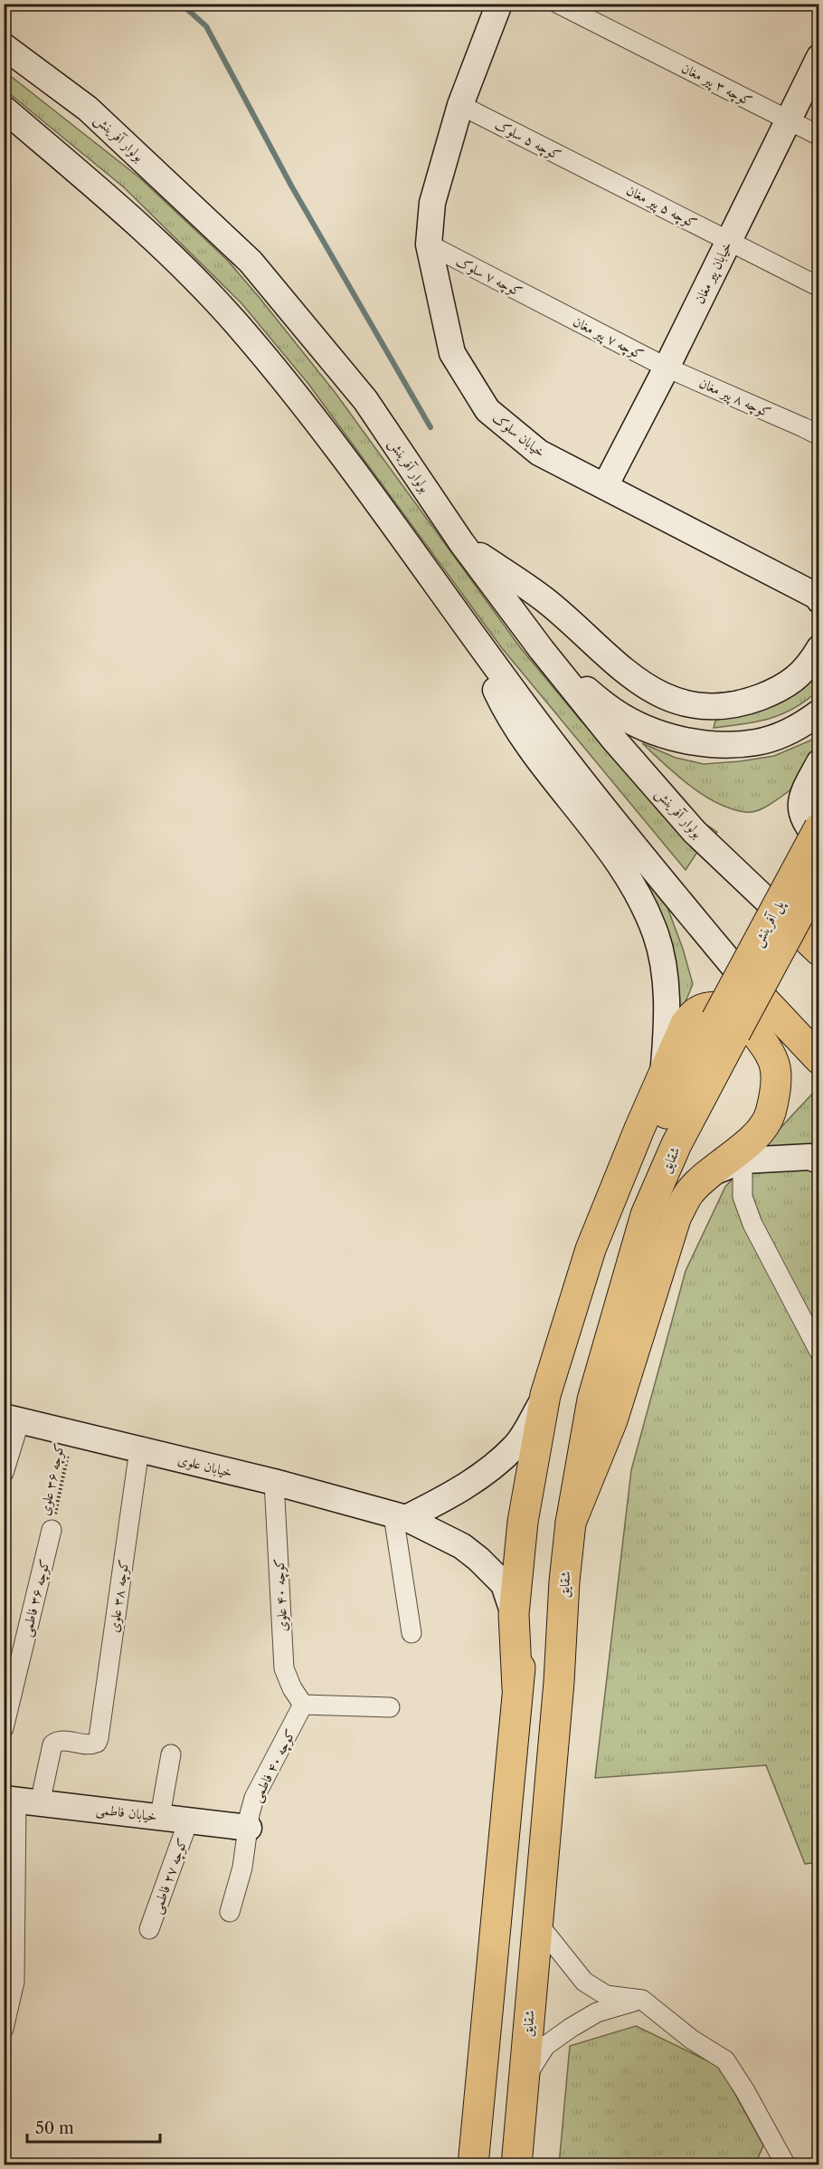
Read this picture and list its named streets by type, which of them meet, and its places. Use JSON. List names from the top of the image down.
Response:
{
  "streets": {
    "main road": [
      "بولوار آفرینش",
      "خیابان پیر مغان",
      "خیابان سلوک",
      "پل آفرینش",
      "شقایق",
      "خیابان علوی",
      "خیابان فاطمی"
    ],
    "street": [
      "کوچه ۳ پیر مغان",
      "کوچه ۵ سلوک",
      "کوچه ۵ پیر مغان",
      "کوچه ۷ سلوک",
      "کوچه ۷ پیر مغان",
      "کوچه ۸ پیر مغان",
      "کوچه ۴۰ علوی",
      "کوچه ۳۸ علوی",
      "کوچه ۳۶ فاطمی",
      "کوچه ۴۰ فاطمی",
      "کوچه ۲۷ فاطمی"
    ],
    "path": ["کوچه ۳۶ علوی"]
  },
  "crossings": [
    ["کوچه ۳ پیر مغان", "خیابان پیر مغان"],
    ["کوچه ۵ سلوک", "کوچه ۵ پیر مغان"],
    ["کوچه ۵ سلوک", "خیابان سلوک"],
    ["کوچه ۵ پیر مغان", "خیابان پیر مغان"],
    ["خیابان پیر مغان", "کوچه ۷ پیر مغان"],
    ["خیابان پیر مغان", "کوچه ۸ پیر مغان"],
    ["خیابان پیر مغان", "خیابان سلوک"],
    ["کوچه ۷ سلوک", "کوچه ۷ پیر مغان"],
    ["کوچه ۷ سلوک", "خیابان سلوک"],
    ["کوچه ۷ پیر مغان", "کوچه ۸ پیر مغان"],
    ["پل آفرینش", "شقایق"],
    ["شقایق", "خیابان علوی"],
    ["خیابان علوی", "کوچه ۳۶ علوی"],
    ["خیابان علوی", "کوچه ۴۰ علوی"],
    ["خیابان علوی", "کوچه ۳۸ علوی"],
    ["کوچه ۳۶ علوی", "کوچه ۳۶ فاطمی"],
    ["کوچه ۴۰ علوی", "کوچه ۴۰ فاطمی"],
    ["کوچه ۳۸ علوی", "خیابان فاطمی"],
    ["کوچه ۴۰ فاطمی", "خیابان فاطمی"],
    ["خیابان فاطمی", "کوچه ۲۷ فاطمی"]
  ],
  "scale_bar": "50 m"
}
